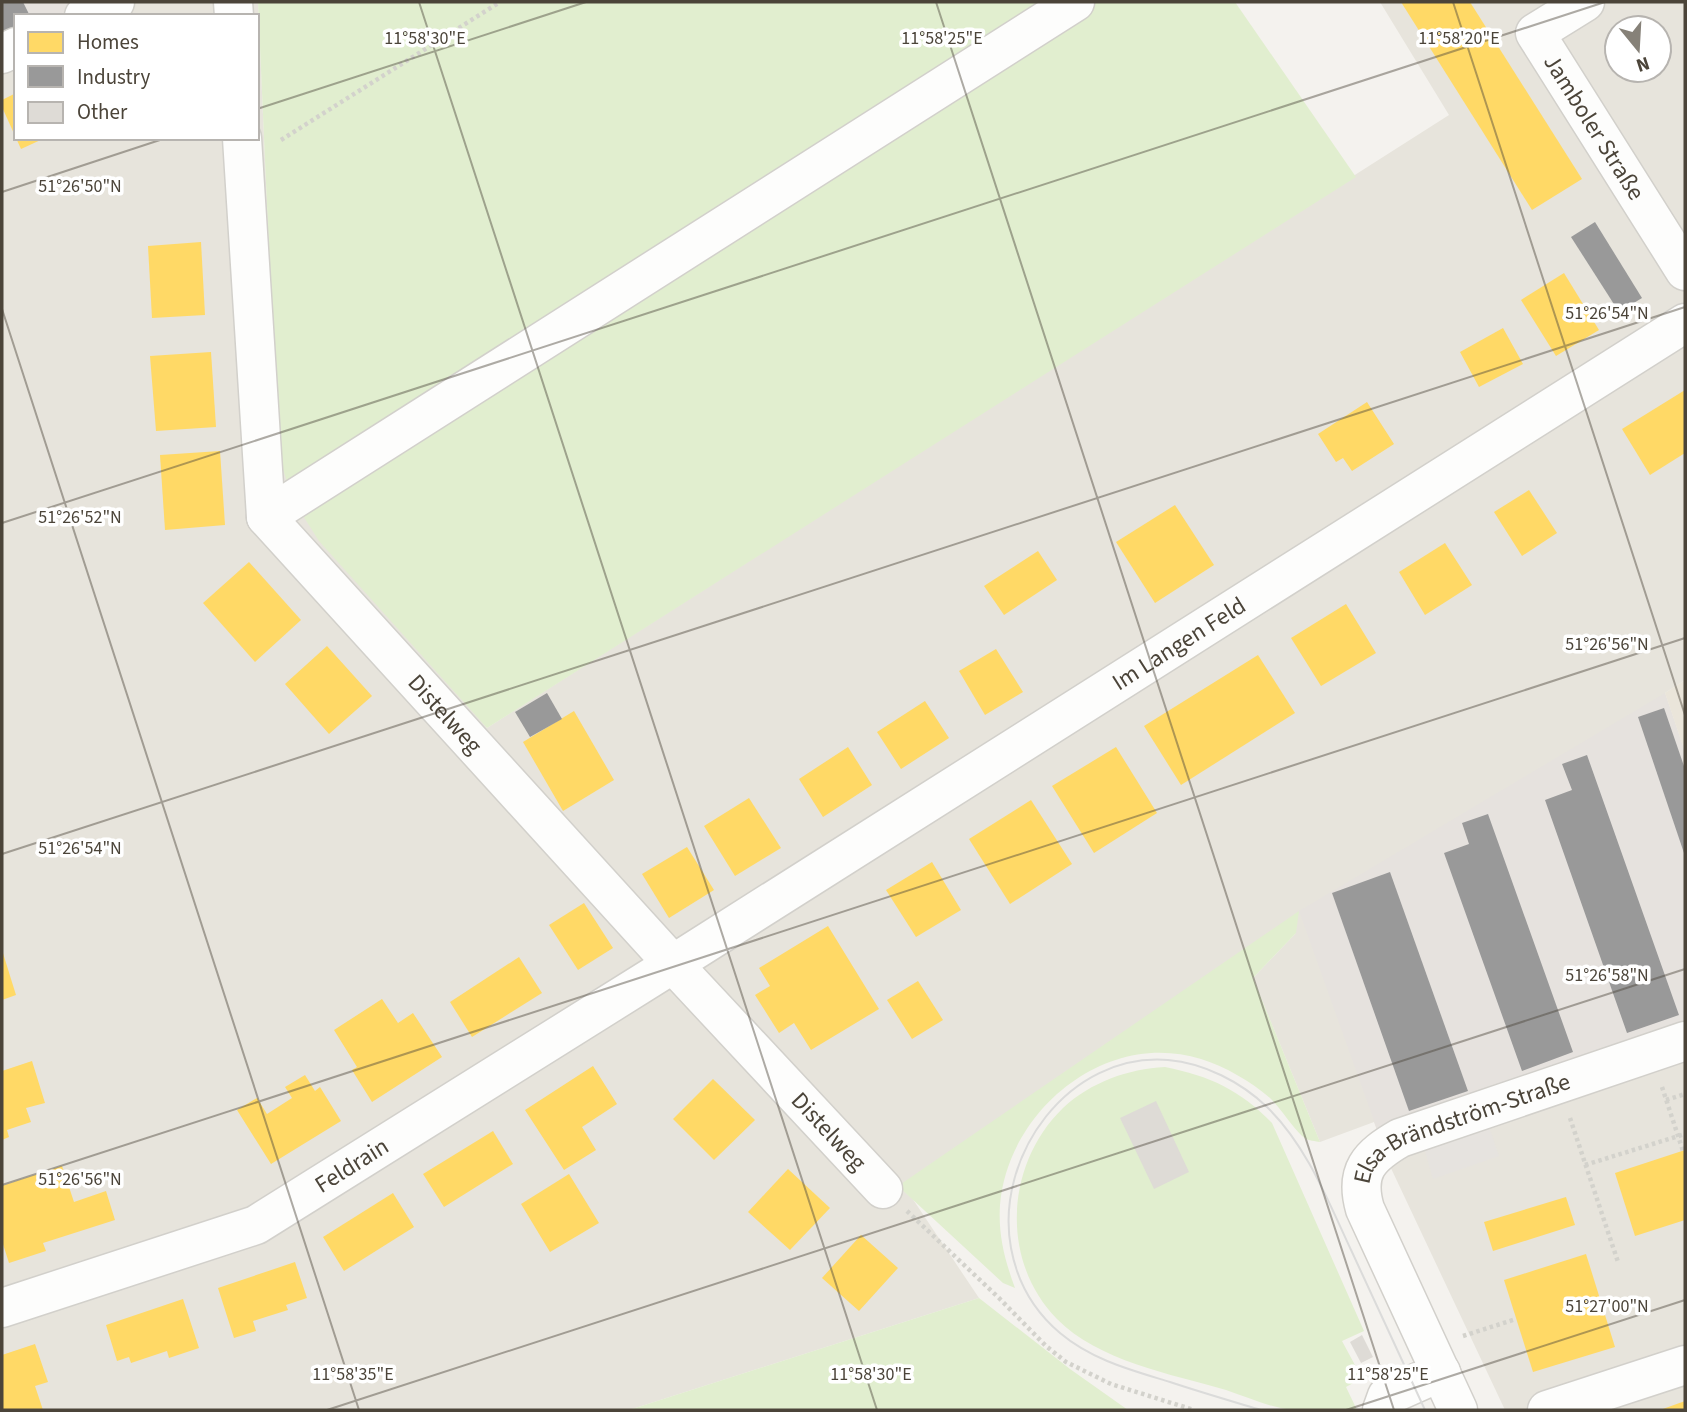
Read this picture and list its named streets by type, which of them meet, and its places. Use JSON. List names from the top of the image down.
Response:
{
  "streets": {
    "street": [
      "Jamboler Straße",
      "Im Langen Feld",
      "Distelweg",
      "Elsa-Brändström-Straße",
      "Feldrain"
    ]
  },
  "crossings": [
    ["Im Langen Feld", "Distelweg"],
    ["Im Langen Feld", "Feldrain"],
    ["Distelweg", "Feldrain"]
  ],
  "legend": ["Homes", "Industry", "Other"],
  "north": "bottom",
  "coordinates": [
    "11°58'30\"E",
    "11°58'25\"E",
    "11°58'20\"E",
    "51°26'50\"N",
    "51°26'54\"N",
    "51°26'52\"N",
    "51°26'56\"N",
    "51°26'58\"N",
    "51°27'00\"N",
    "11°58'35\"E"
  ]
}
